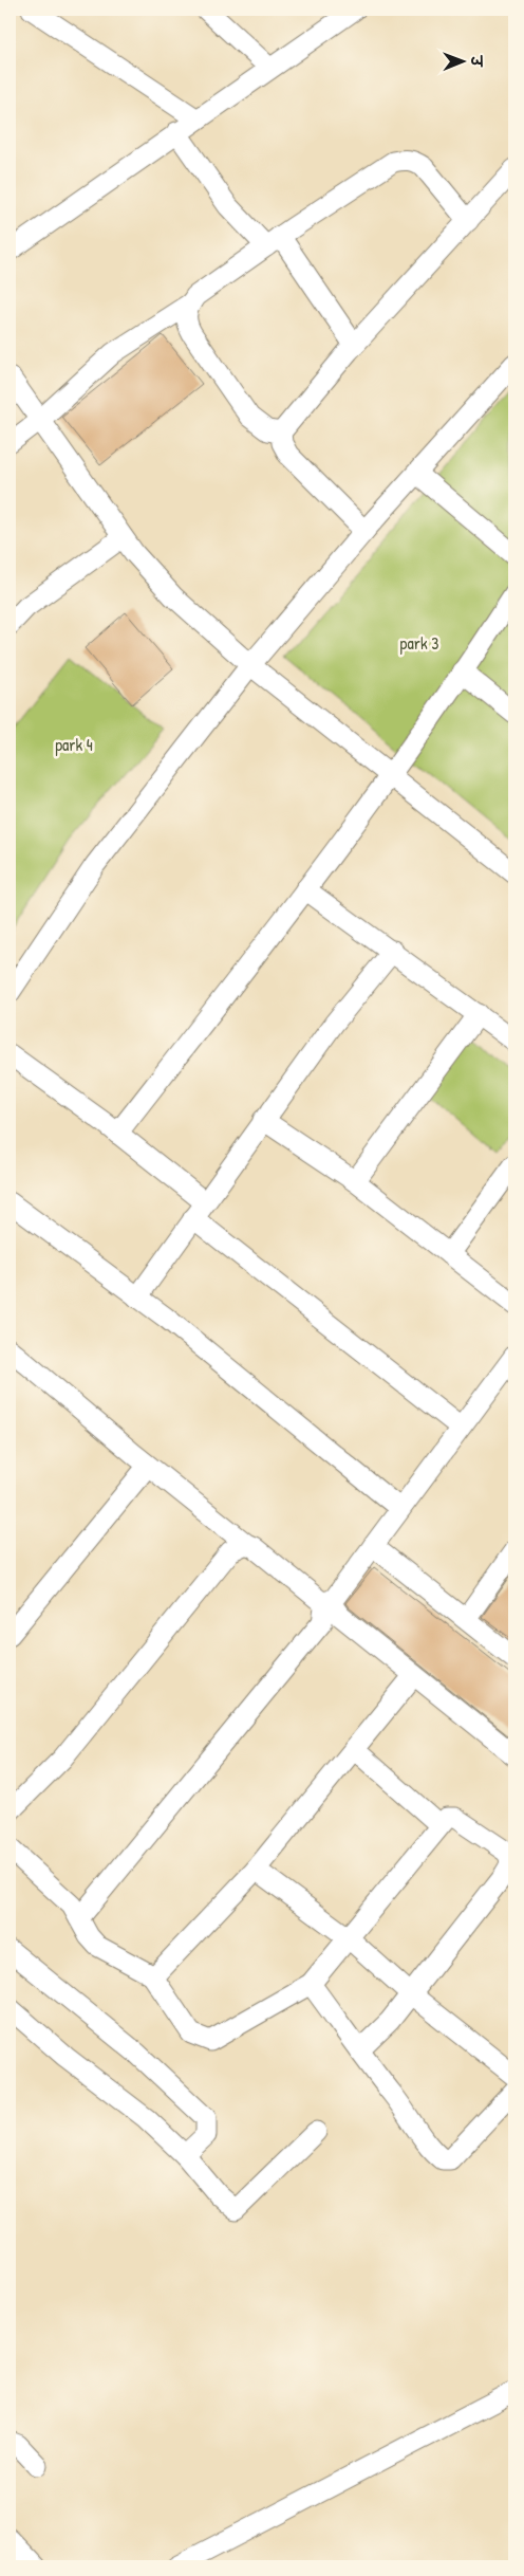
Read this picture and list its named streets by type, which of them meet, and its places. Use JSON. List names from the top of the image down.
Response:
{
  "parks": ["park 3", "park 4"],
  "north": "right"
}
